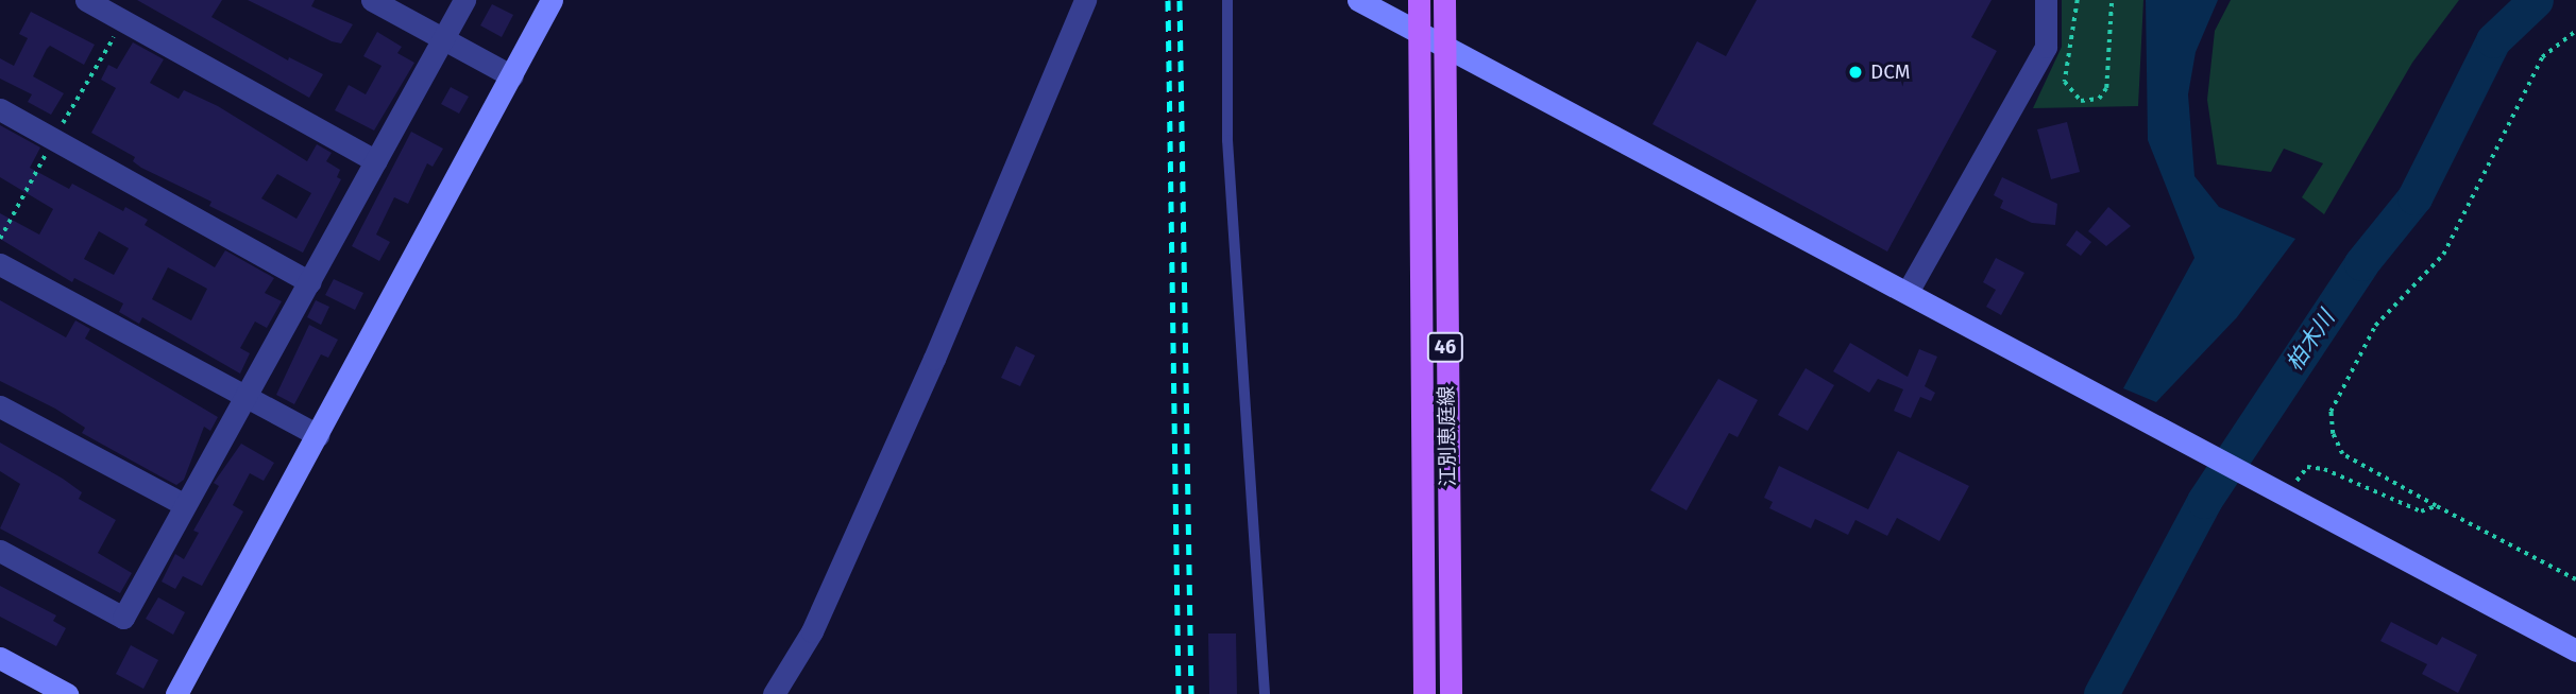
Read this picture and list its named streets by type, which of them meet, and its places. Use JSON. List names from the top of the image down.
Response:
{
  "streets": {
    "main road": ["46", "江別恵庭線"]
  },
  "water": ["柏木川"],
  "places": ["DCM"]
}
